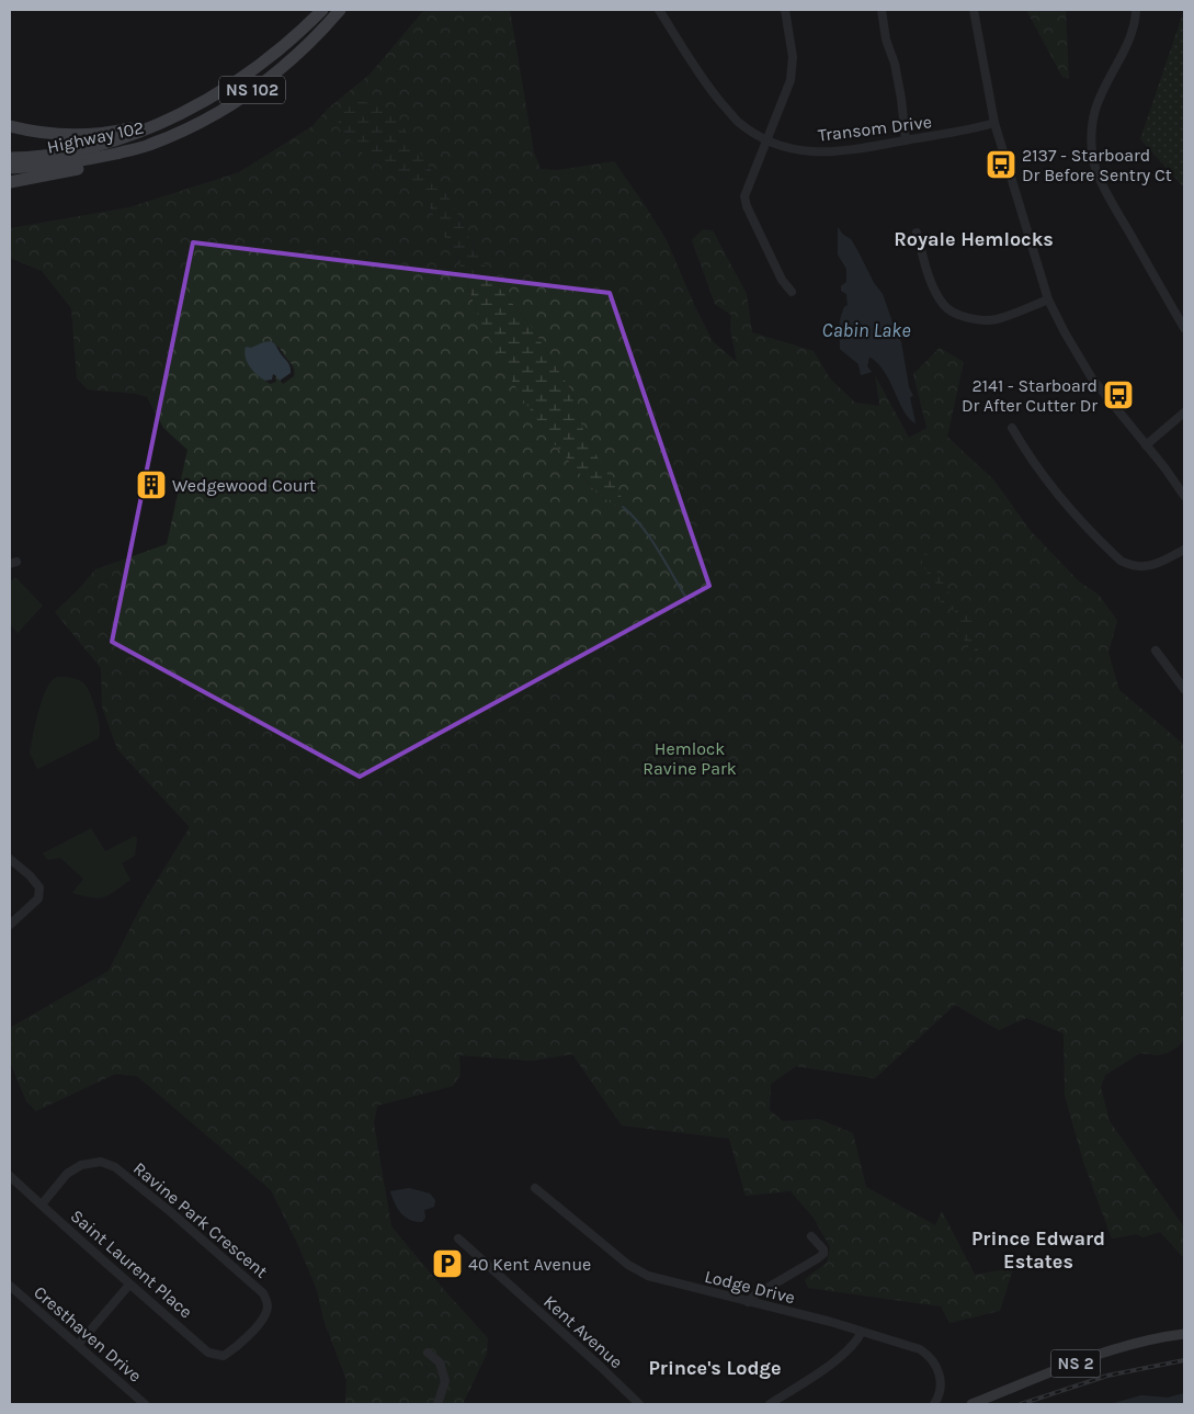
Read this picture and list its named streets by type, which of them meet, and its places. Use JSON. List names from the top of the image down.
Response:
{
  "streets": {
    "highway": ["NS 102", "Highway 102"],
    "main road": ["NS 2"],
    "street": [
      "Transom Drive",
      "Ravine Park Crescent",
      "Saint Laurent Place",
      "Lodge Drive",
      "Kent Avenue",
      "Cresthaven Drive"
    ]
  },
  "crossings": [
    ["Ravine Park Crescent", "Saint Laurent Place"]
  ],
  "districts": ["Royale Hemlocks", "Prince Edward Estates", "Prince's Lodge"],
  "water": ["Cabin Lake"],
  "parks": ["Hemlock Ravine Park"],
  "places": {
    "bus stop": ["2137 - Starboard Dr Before Sentry Ct", "2141 - Starboard Dr After Cutter Dr"],
    "building": ["Wedgewood Court"],
    "parking": ["40 Kent Avenue"]
  }
}
